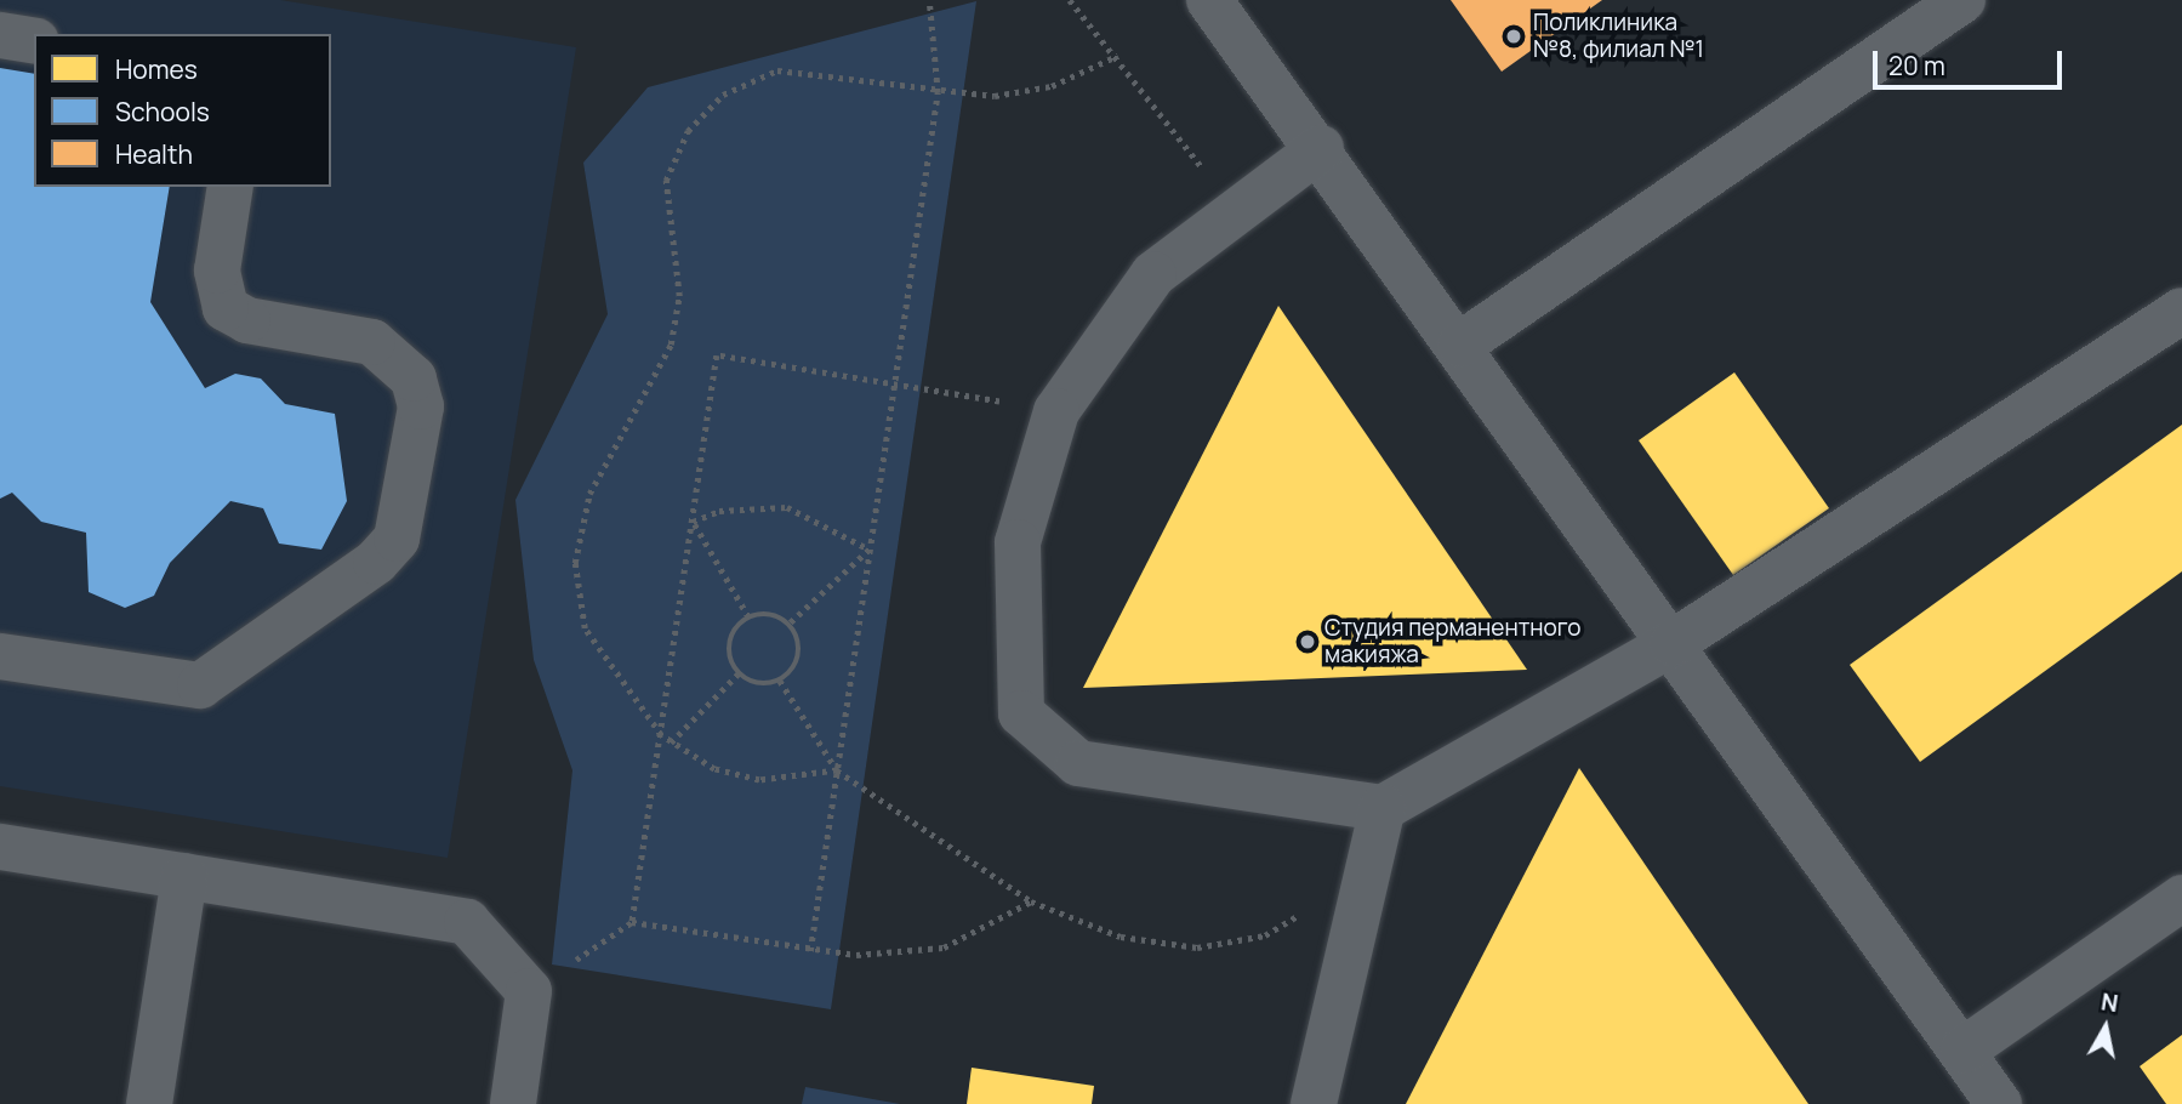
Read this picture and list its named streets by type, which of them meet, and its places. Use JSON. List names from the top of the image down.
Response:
{
  "places": ["Поликлиника №8, филиал №1", "Студия перманентного макияжа"],
  "legend": ["Homes", "Schools", "Health"],
  "scale_bar": "20 m",
  "north": "top"
}
